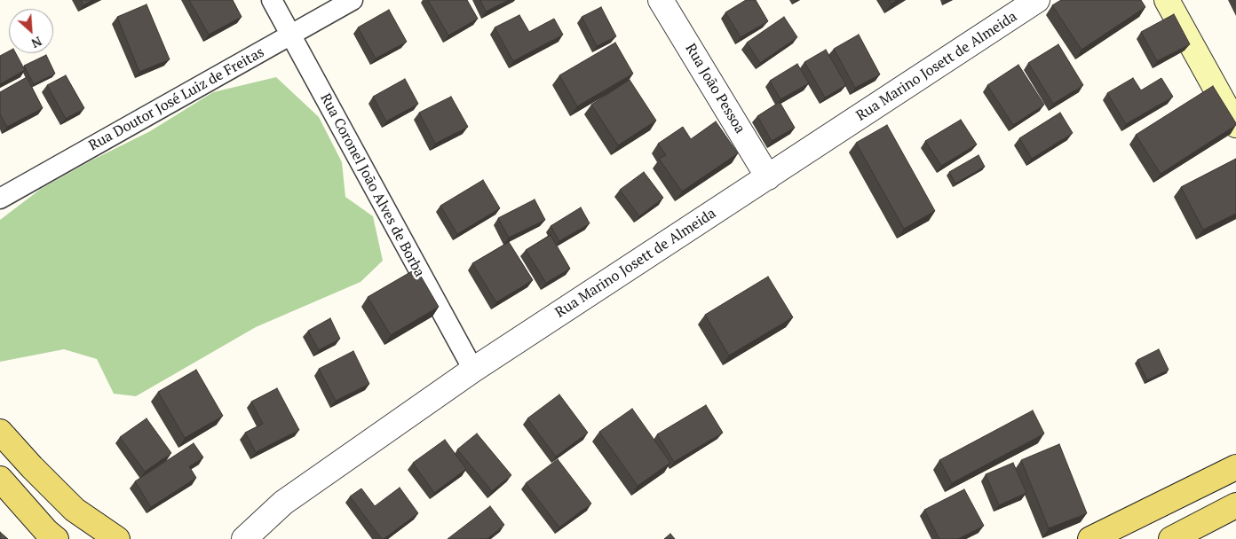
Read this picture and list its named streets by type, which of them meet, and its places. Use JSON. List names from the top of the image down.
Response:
{
  "streets": {
    "street": [
      "Rua Marino Josett de Almeida",
      "Rua João Pessoa",
      "Rua Doutor José Luiz de Freitas",
      "Rua Coronel João Alves de Borba"
    ]
  },
  "crossings": [
    ["Rua Marino Josett de Almeida", "Rua João Pessoa"],
    ["Rua Marino Josett de Almeida", "Rua Coronel João Alves de Borba"],
    ["Rua Doutor José Luiz de Freitas", "Rua Coronel João Alves de Borba"]
  ],
  "north": "bottom right"
}
